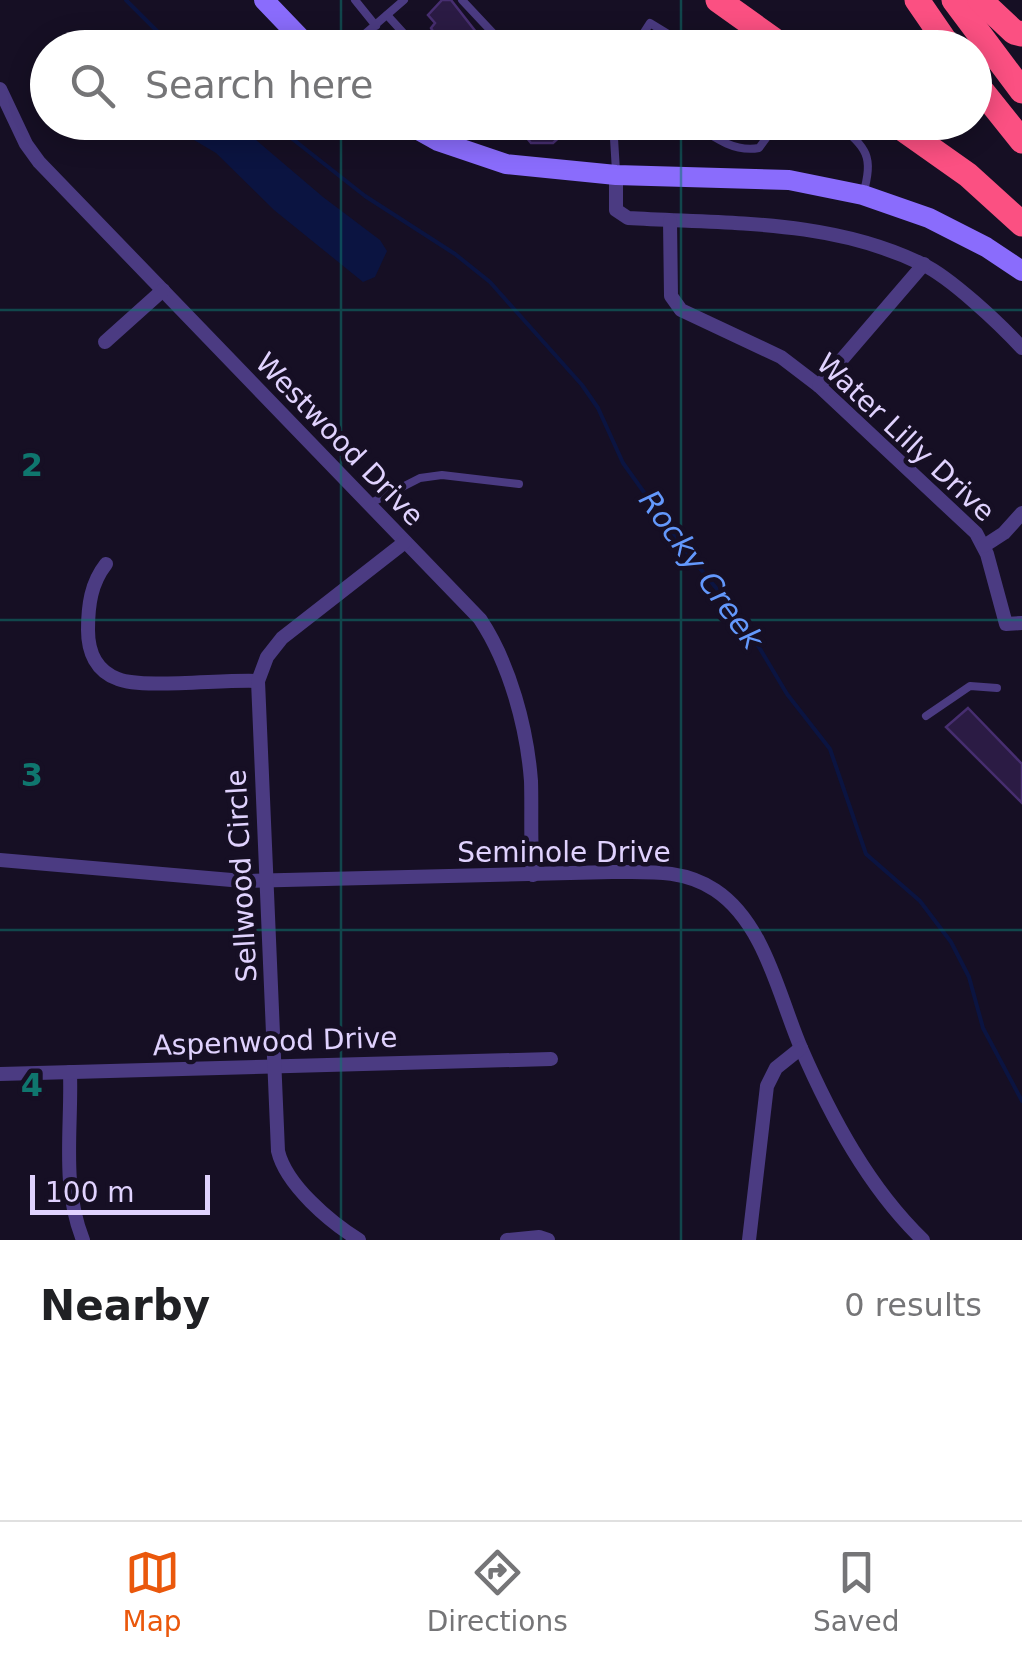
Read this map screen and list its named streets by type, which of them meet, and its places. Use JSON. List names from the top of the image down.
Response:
{
  "streets": {
    "street": [
      "Water Lilly Drive",
      "Westwood Drive",
      "Seminole Drive",
      "Sellwood Circle",
      "Aspenwood Drive"
    ]
  },
  "crossings": [
    ["Westwood Drive", "Seminole Drive"],
    ["Seminole Drive", "Sellwood Circle"],
    ["Sellwood Circle", "Aspenwood Drive"]
  ],
  "water": ["Rocky Creek"],
  "scale_bar": "100 m",
  "page": {
    "search": "Search here",
    "scale": "100 m",
    "heading": ["Nearby", "0 results"],
    "nav": ["Map", "Directions", "Saved"]
  },
  "grid": {
    "rows": ["2", "3", "4"]
  }
}
